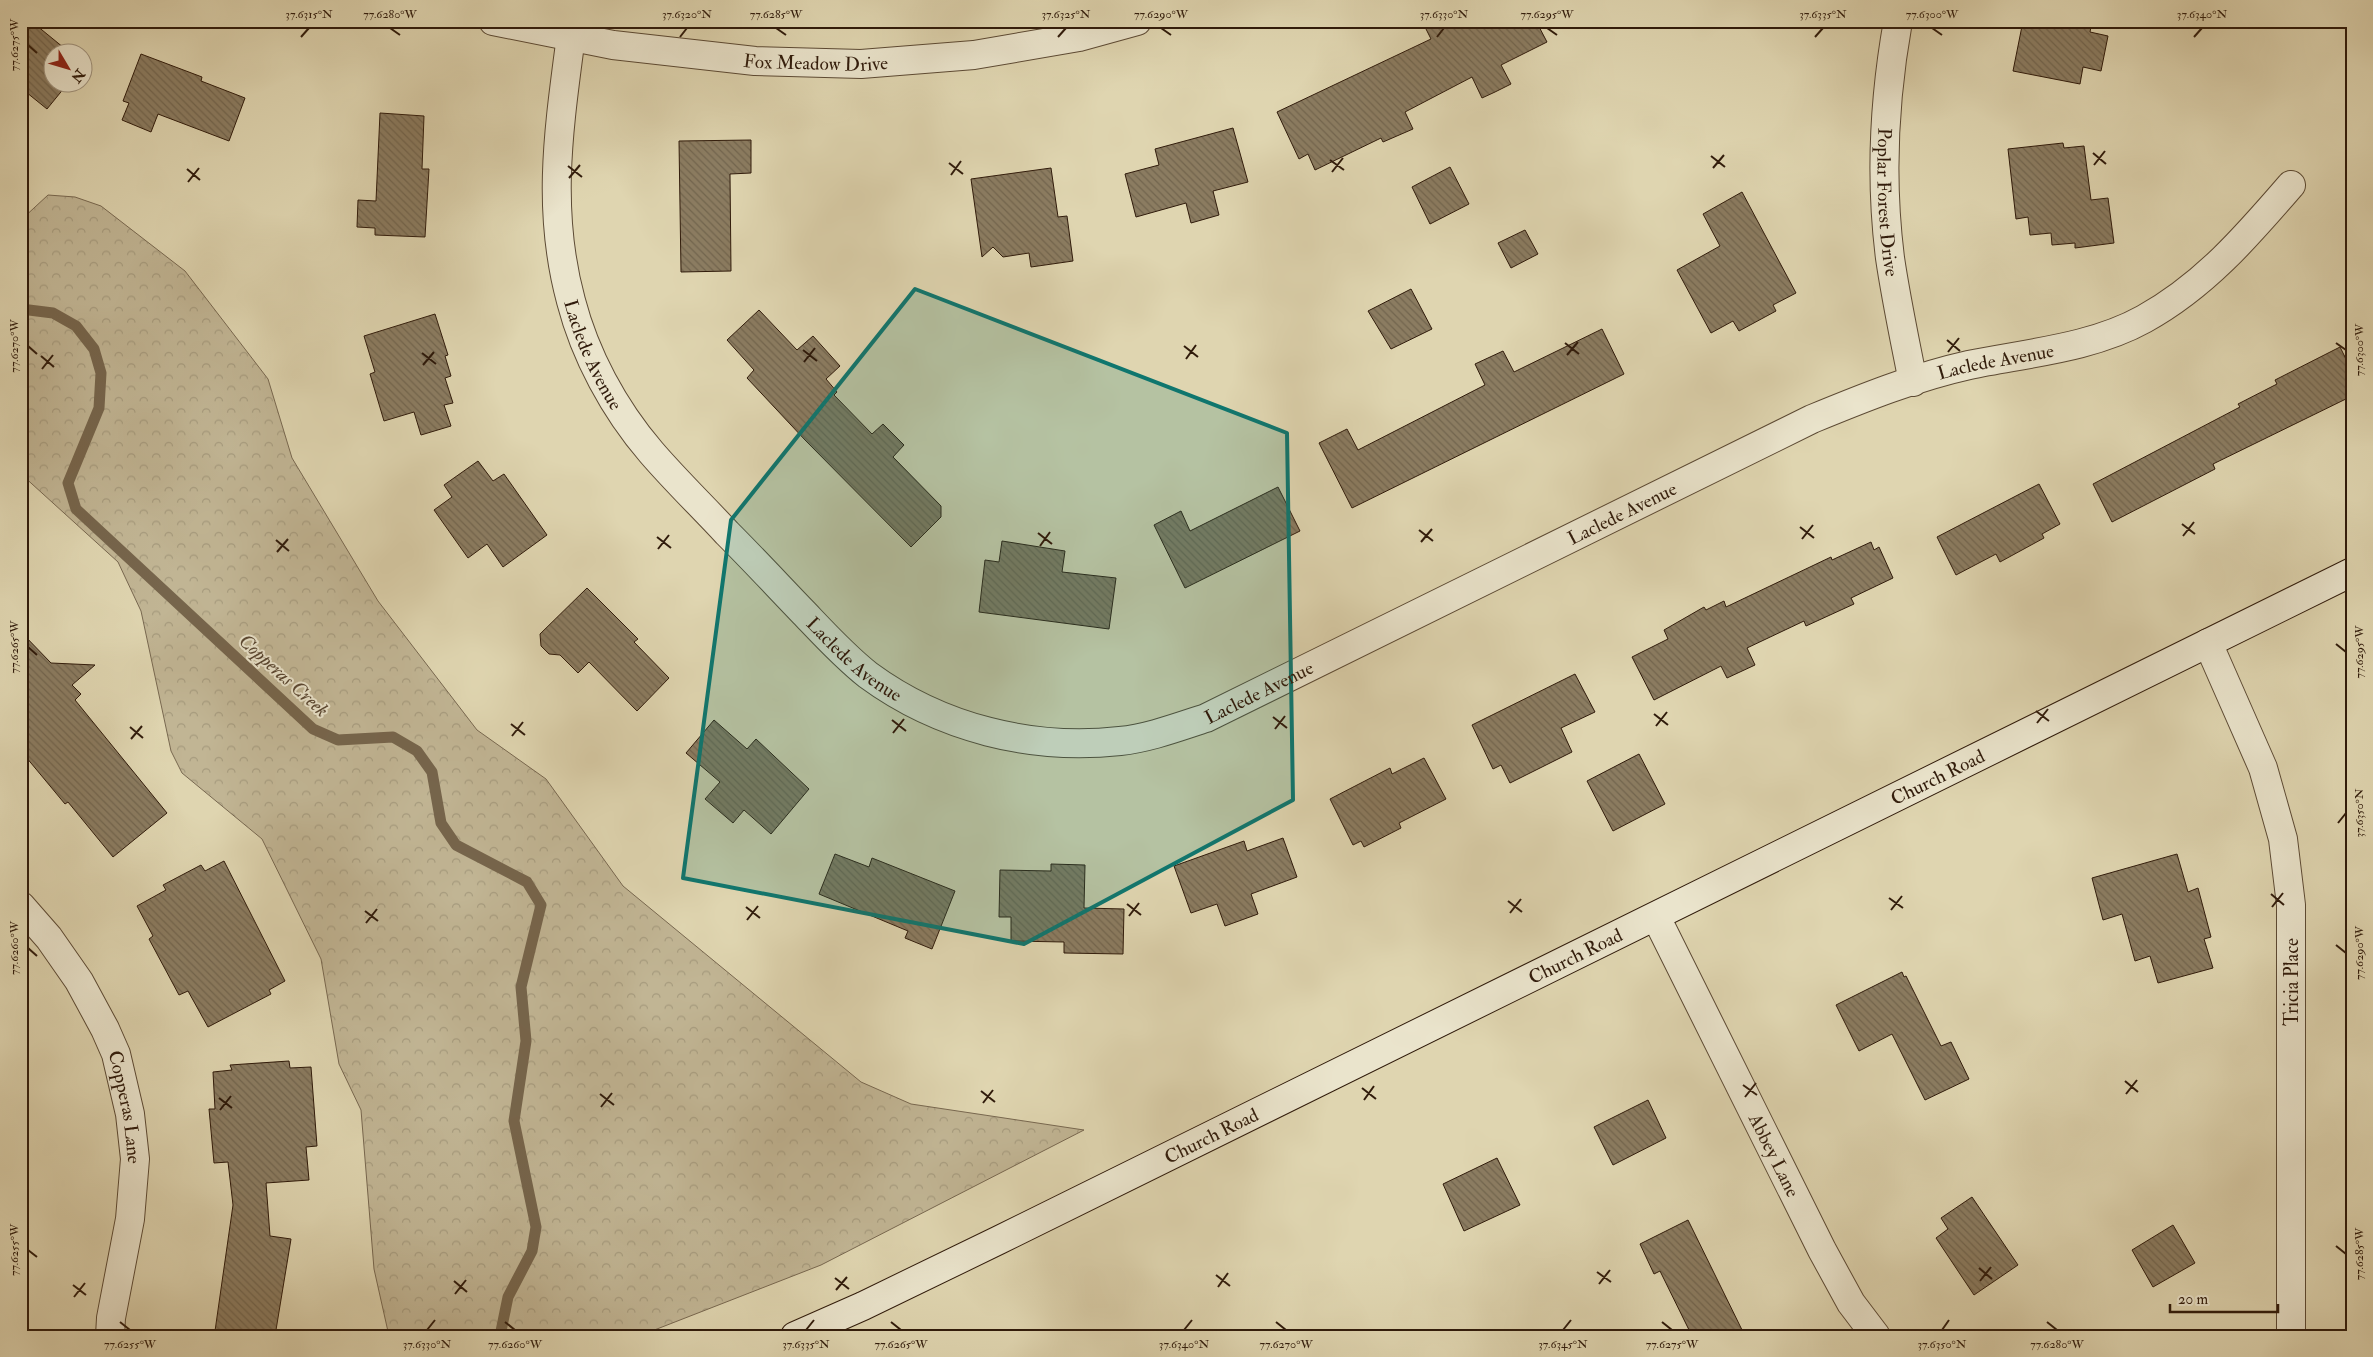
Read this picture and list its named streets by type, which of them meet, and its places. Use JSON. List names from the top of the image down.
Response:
{
  "streets": {
    "street": [
      "Fox Meadow Drive",
      "Poplar Forest Drive",
      "Laclede Avenue",
      "Church Road",
      "Tricia Place",
      "Copperas Lane",
      "Abbey Lane"
    ]
  },
  "crossings": [
    ["Fox Meadow Drive", "Laclede Avenue"],
    ["Poplar Forest Drive", "Laclede Avenue"],
    ["Church Road", "Tricia Place"],
    ["Church Road", "Abbey Lane"]
  ],
  "water": ["Copperas Creek"],
  "scale_bar": "20 m",
  "north": "bottom right",
  "coordinates": [
    "37.6315°N",
    "77.6280°W",
    "37.6320°N",
    "77.6285°W",
    "37.6325°N",
    "77.6290°W",
    "37.6330°N",
    "77.6295°W",
    "37.6335°N",
    "77.6300°W",
    "37.6340°N",
    "77.6275°W",
    "77.6270°W",
    "77.6265°W",
    "37.6350°N",
    "77.6260°W",
    "77.6255°W",
    "37.6345°N"
  ]
}
